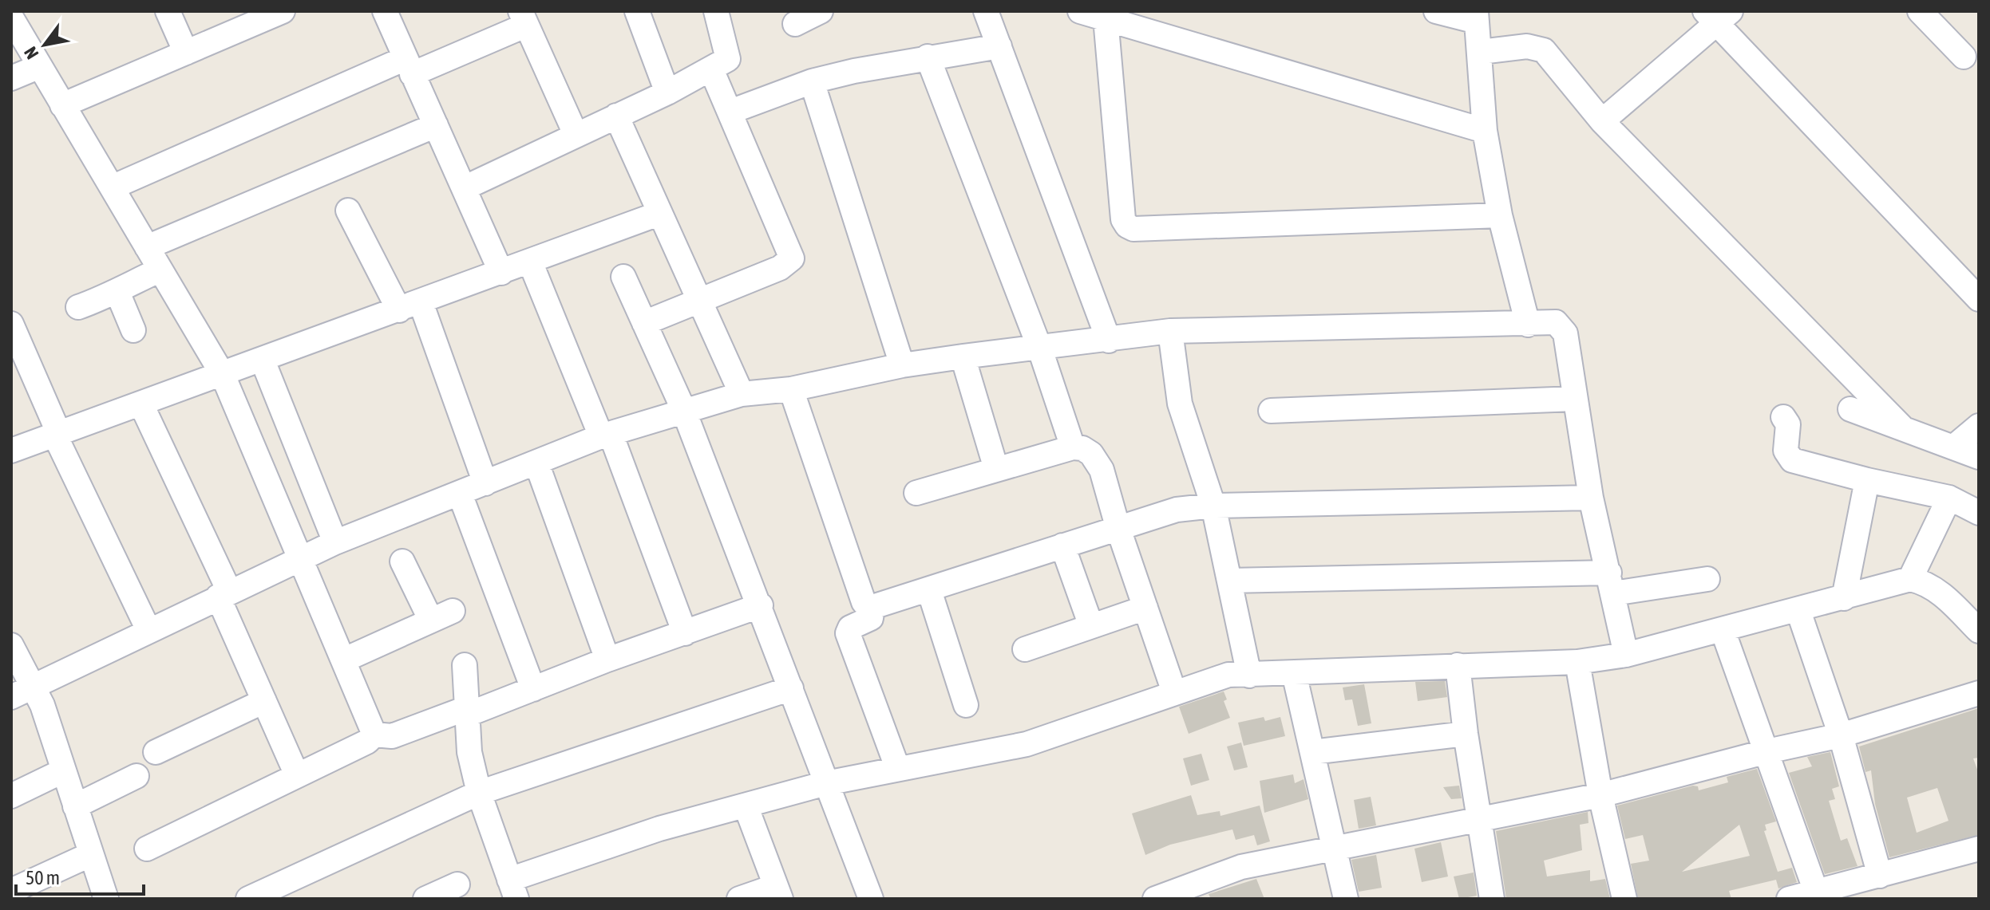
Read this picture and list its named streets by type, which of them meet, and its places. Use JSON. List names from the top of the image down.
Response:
{
  "scale_bar": "50 m",
  "north": "bottom left"
}
